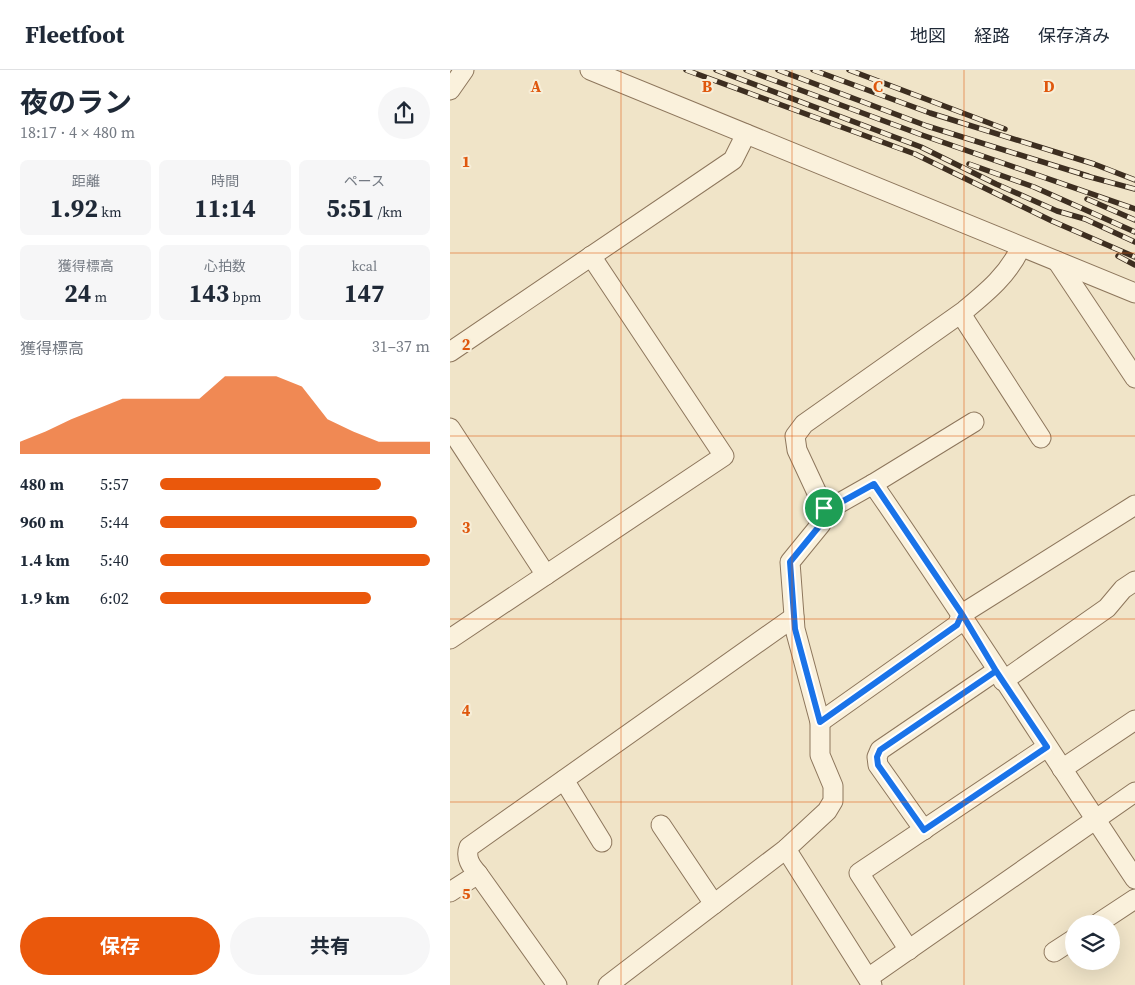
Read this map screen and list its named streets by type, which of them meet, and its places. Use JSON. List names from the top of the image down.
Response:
{
  "page": {
    "header": "Fleetfoot",
    "nav": ["地図", "経路", "保存済み"],
    "heading": ["夜のラン", "18:17 · 4 × 480 m"],
    "stats": [
      ["距離", "1.92 km"],
      ["時間", "11:14"],
      ["ペース", "5:51 /km"],
      ["獲得標高", "24 m"],
      ["心拍数", "143 bpm"],
      ["kcal", "147"]
    ],
    "chart": ["獲得標高", "31–37 m"],
    "list": [
      {
        "name": "480 m",
        "note": "5:57"
      },
      {
        "name": "960 m",
        "note": "5:44"
      },
      {
        "name": "1.4 km",
        "note": "5:40"
      },
      {
        "name": "1.9 km",
        "note": "6:02"
      }
    ],
    "buttons": ["保存", "共有"]
  },
  "grid": {
    "columns": [
      "A",
      "B",
      "C",
      "D"
    ],
    "rows": [
      "1",
      "2",
      "3",
      "4",
      "5"
    ]
  }
}
